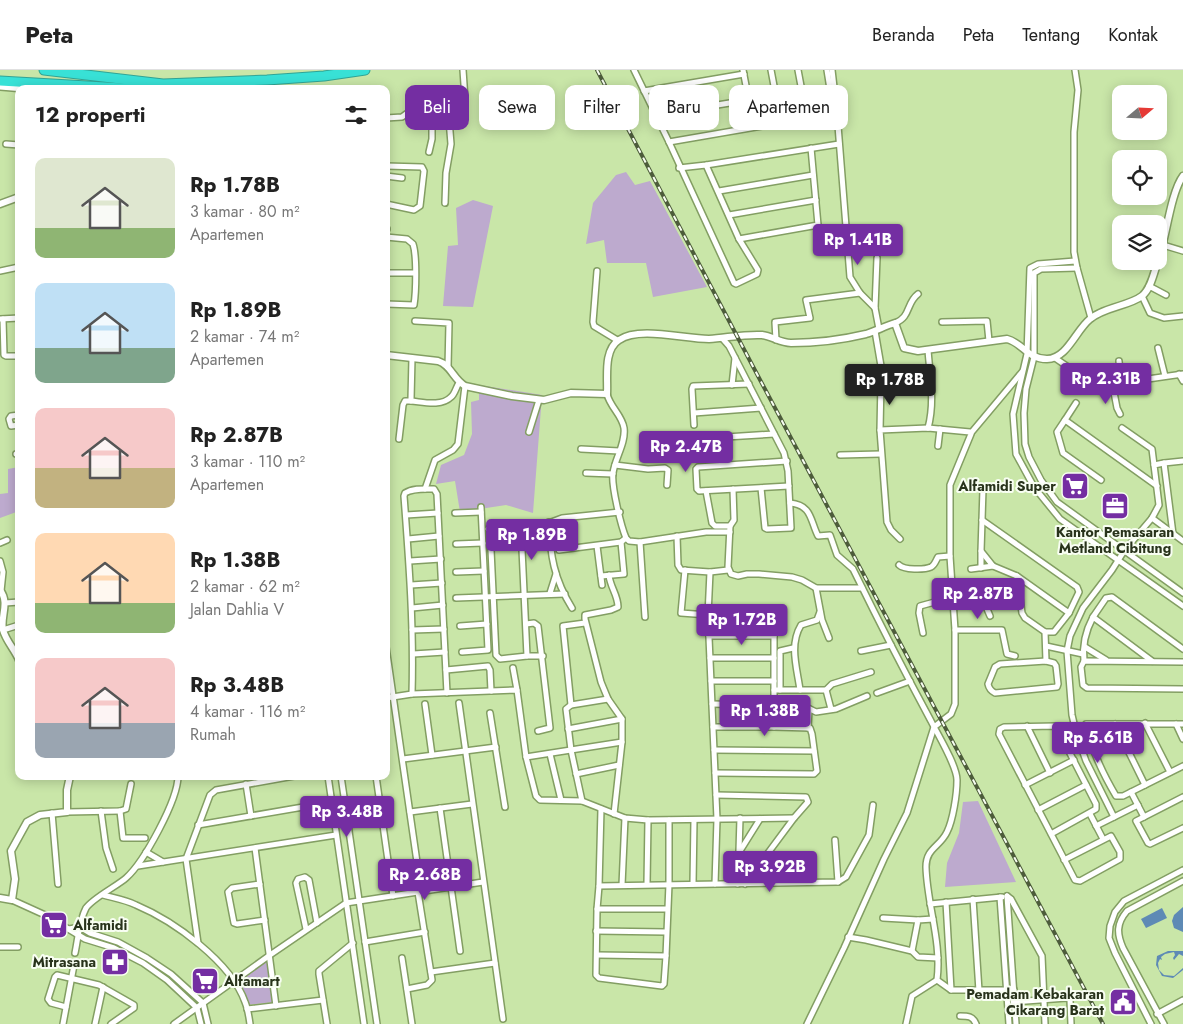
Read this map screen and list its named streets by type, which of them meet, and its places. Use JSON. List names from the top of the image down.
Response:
{
  "places": {
    "supermarket": ["Alfamidi Super", "Alfamidi", "Alfamart"],
    "office": ["Kantor Pemasaran Metland Cibitung"],
    "pharmacy": ["Mitrasana"],
    "public building": ["Pemadam Kebakaran Cikarang Barat"]
  },
  "north": "right",
  "page": {
    "header": "Peta",
    "nav": [
      "Beranda",
      "Peta",
      "Tentang",
      "Kontak"
    ],
    "chip": [
      "Beli",
      "Sewa",
      "Filter",
      "Baru",
      "Apartemen"
    ],
    "heading": "12 properti",
    "list": [
      {
        "name": "Rp 1.78B",
        "note": "3 kamar · 80 m² · Apartemen"
      },
      {
        "name": "Rp 1.89B",
        "note": "2 kamar · 74 m² · Apartemen"
      },
      {
        "name": "Rp 2.87B",
        "note": "3 kamar · 110 m² · Apartemen"
      },
      {
        "name": "Rp 1.38B",
        "note": "2 kamar · 62 m² · Jalan Dahlia V"
      },
      {
        "name": "Rp 3.48B",
        "note": "4 kamar · 116 m² · Rumah"
      }
    ],
    "price": [
      "Rp 1.41B",
      "Rp 2.31B",
      "Rp 1.78B",
      "Rp 2.47B",
      "Rp 1.89B",
      "Rp 2.87B",
      "Rp 1.72B",
      "Rp 1.38B",
      "Rp 5.61B",
      "Rp 3.48B",
      "Rp 3.92B",
      "Rp 2.68B"
    ]
  }
}
